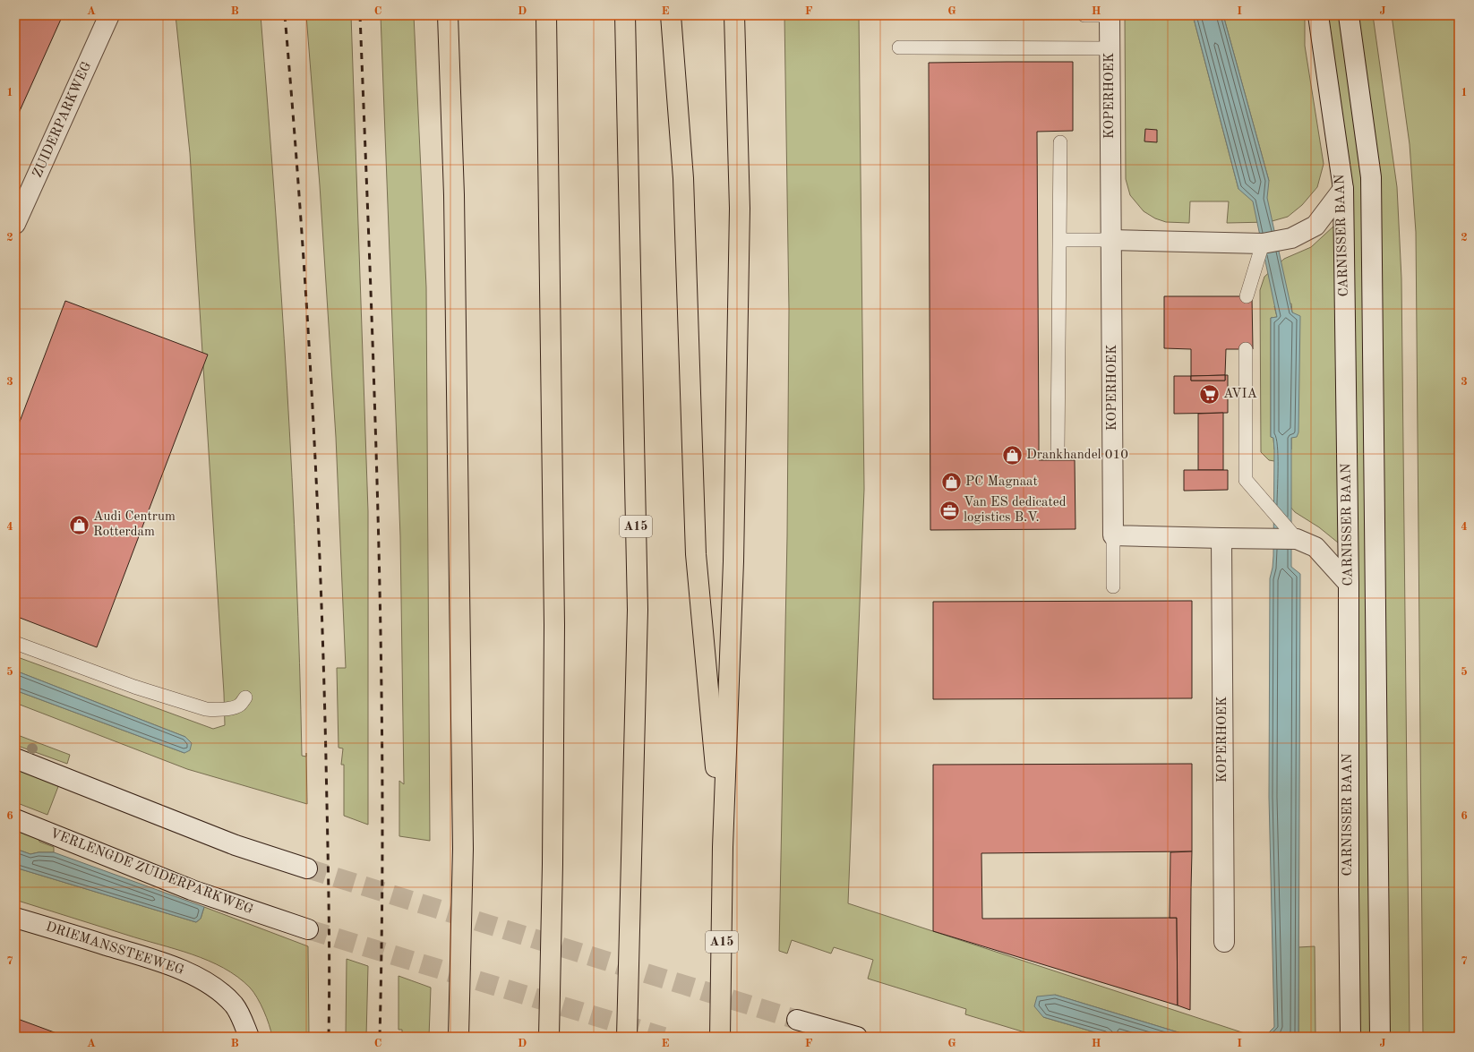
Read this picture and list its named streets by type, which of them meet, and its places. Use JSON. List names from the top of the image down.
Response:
{
  "streets": {
    "highway": ["A15"],
    "main road": [
      "KOPERHOEK",
      "ZUIDERPARKWEG",
      "CARNISSER BAAN",
      "VERLENGDE ZUIDERPARKWEG",
      "DRIEMANSSTEEWEG"
    ]
  },
  "places": {
    "supermarket": ["AVIA"],
    "shop": ["Drankhandel 010", "PC Magnaat", "Audi Centrum Rotterdam"],
    "office": ["Van ES dedicated logistics B.V."]
  },
  "grid": {
    "columns": [
      "A",
      "B",
      "C",
      "D",
      "E",
      "F",
      "G",
      "H",
      "I",
      "J"
    ],
    "rows": [
      "1",
      "2",
      "3",
      "4",
      "5",
      "6",
      "7"
    ]
  }
}
